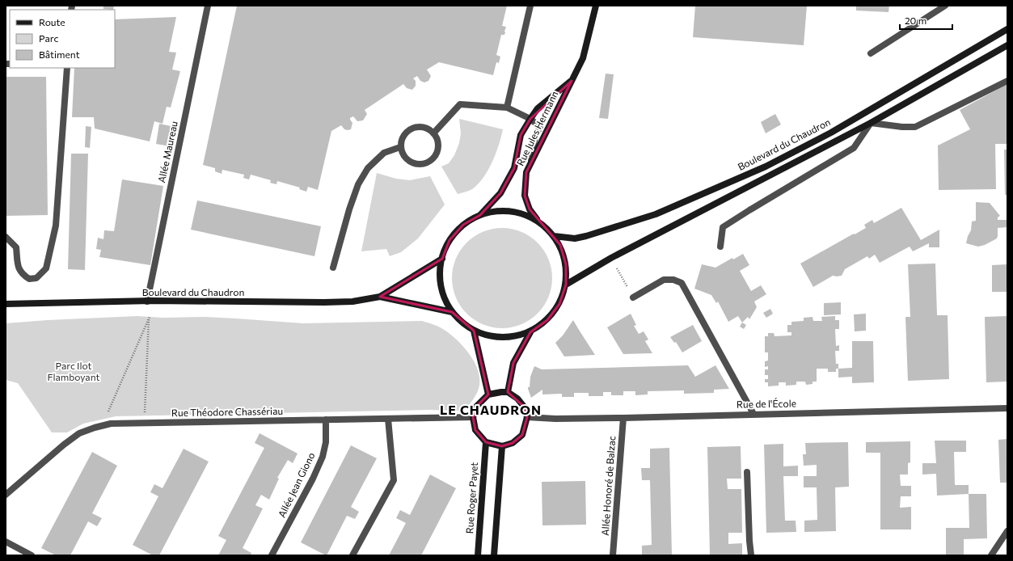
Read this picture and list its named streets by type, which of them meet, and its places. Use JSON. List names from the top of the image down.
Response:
{
  "streets": {
    "main road": ["Rue Jules Hermann", "Boulevard du Chaudron", "Rue Roger Payet"],
    "street": [
      "Allée Maureau",
      "Rue de l'École",
      "Rue Théodore Chassériau",
      "Allée Jean Giono",
      "Allée Honoré de Balzac"
    ]
  },
  "crossings": [
    ["Boulevard du Chaudron", "Allée Maureau"],
    ["Rue de l'École", "Rue Théodore Chassériau"],
    ["Rue de l'École", "Allée Honoré de Balzac"],
    ["Rue de l'École", "Rue Roger Payet"],
    ["Rue Théodore Chassériau", "Allée Jean Giono"],
    ["Rue Théodore Chassériau", "Rue Roger Payet"]
  ],
  "districts": ["LE CHAUDRON"],
  "parks": ["Parc Ilot Flamboyant"],
  "legend": ["Route", "Parc", "Bâtiment"],
  "scale_bar": "20 m"
}
